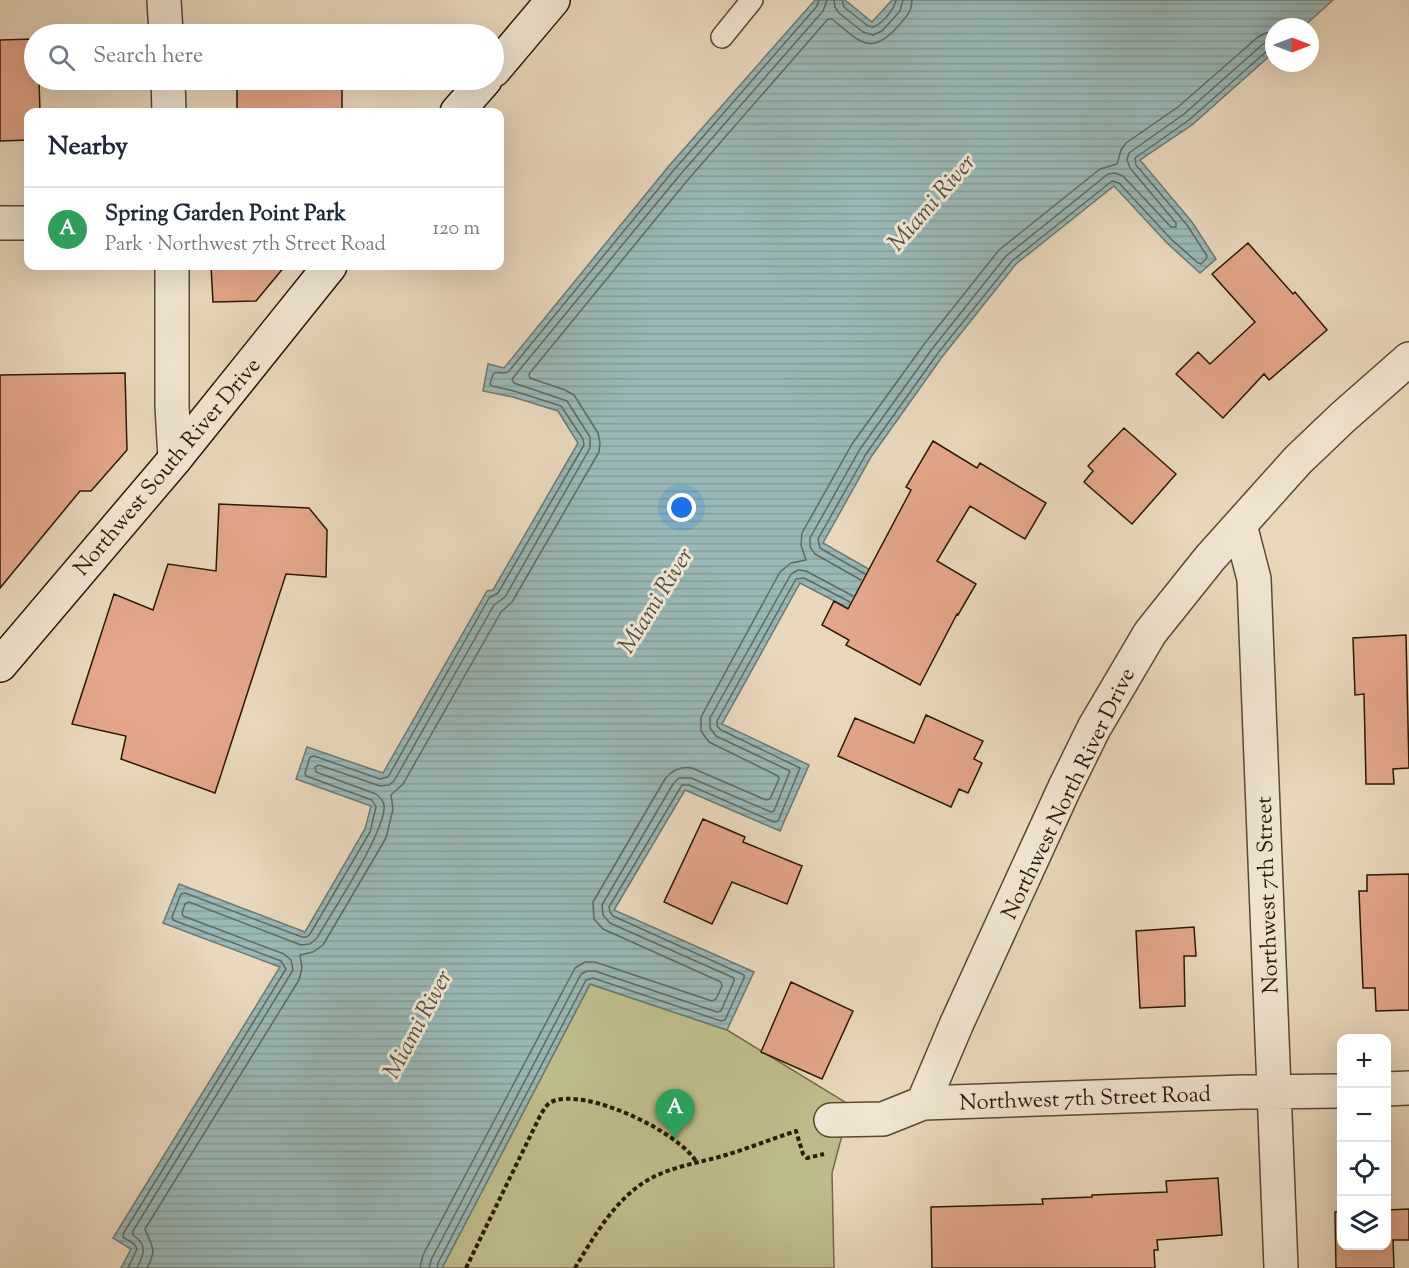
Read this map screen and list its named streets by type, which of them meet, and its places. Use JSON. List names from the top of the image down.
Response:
{
  "streets": {
    "street": [
      "Northwest South River Drive",
      "Northwest North River Drive",
      "Northwest 7th Street",
      "Northwest 7th Street Road"
    ]
  },
  "crossings": [
    ["Northwest North River Drive", "Northwest 7th Street"],
    ["Northwest North River Drive", "Northwest 7th Street Road"],
    ["Northwest 7th Street", "Northwest 7th Street Road"]
  ],
  "water": ["Miami River"],
  "north": "right",
  "page": {
    "search": "Search here",
    "heading": "Nearby",
    "list": [
      {
        "mark": "A",
        "name": "Spring Garden Point Park",
        "note": "Park · Northwest 7th Street Road",
        "value": "120 m"
      }
    ],
    "map_buttons": ["+", "−"],
    "pins": "A"
  }
}
